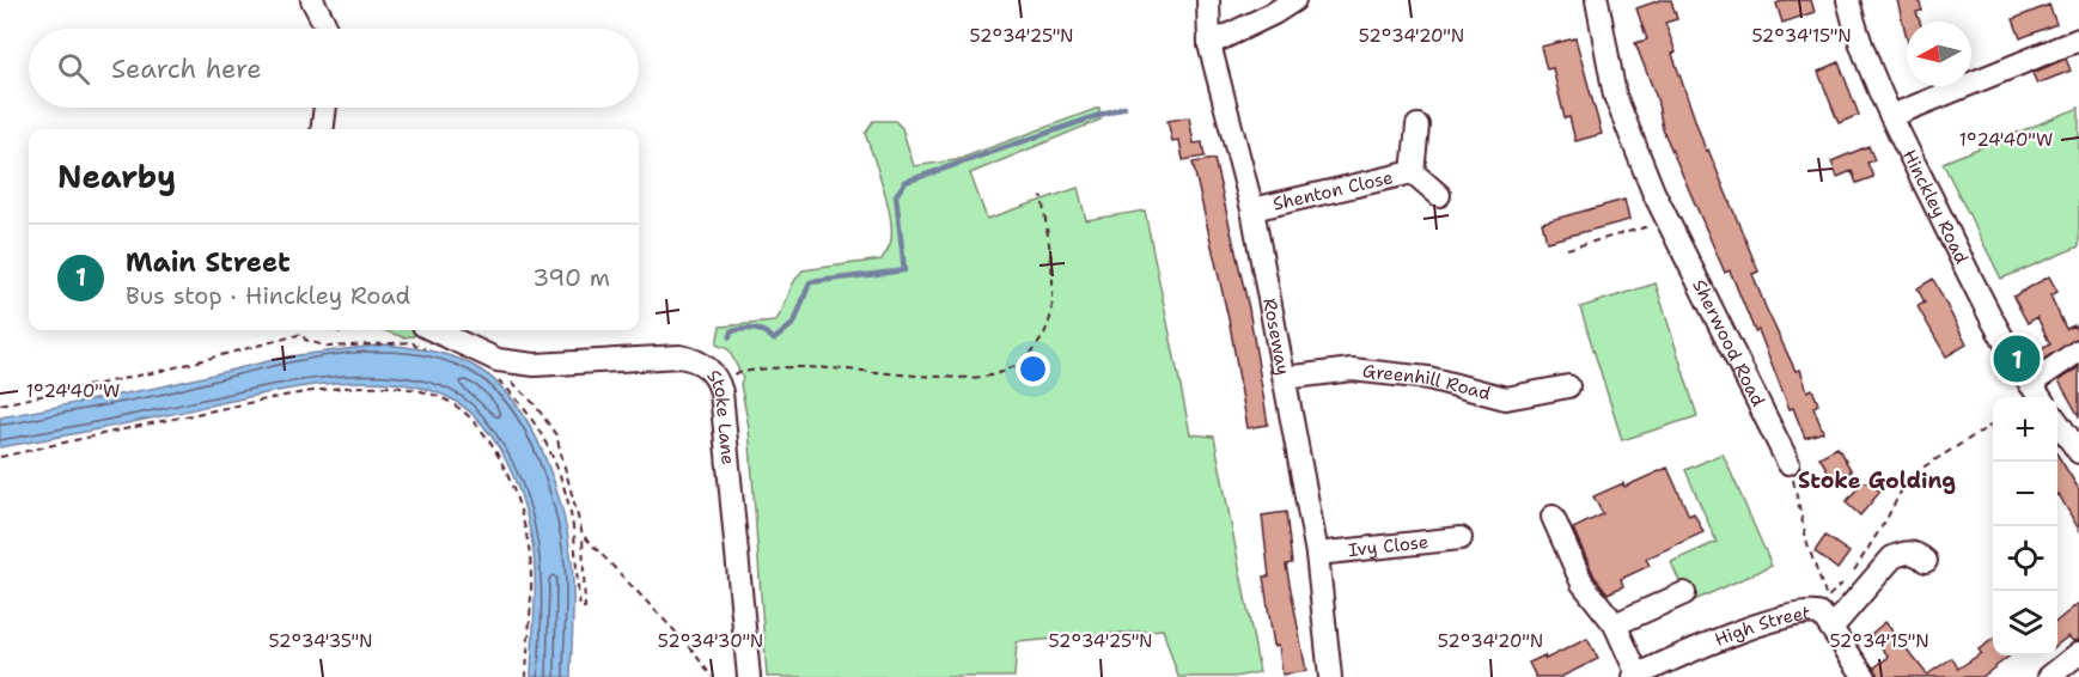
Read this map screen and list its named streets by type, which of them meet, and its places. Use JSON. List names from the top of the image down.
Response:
{
  "streets": {
    "street": [
      "Shenton Close",
      "Hinckley Road",
      "Roseway",
      "Sherwood Road",
      "Greenhill Road",
      "Stoke Lane",
      "Ivy Close",
      "High Street"
    ]
  },
  "crossings": [
    ["Shenton Close", "Roseway"],
    ["Roseway", "Greenhill Road"],
    ["Roseway", "Ivy Close"]
  ],
  "districts": ["Stoke Golding"],
  "north": "left",
  "page": {
    "search": "Search here",
    "heading": "Nearby",
    "list": [
      {
        "mark": "1",
        "name": "Main Street",
        "note": "Bus stop · Hinckley Road",
        "value": "390 m"
      }
    ],
    "pins": "1",
    "map_buttons": ["+", "−"]
  },
  "coordinates": [
    "52°34'25\"N",
    "52°34'20\"N",
    "52°34'15\"N",
    "1°24'40\"W",
    "52°34'35\"N",
    "52°34'30\"N"
  ]
}
